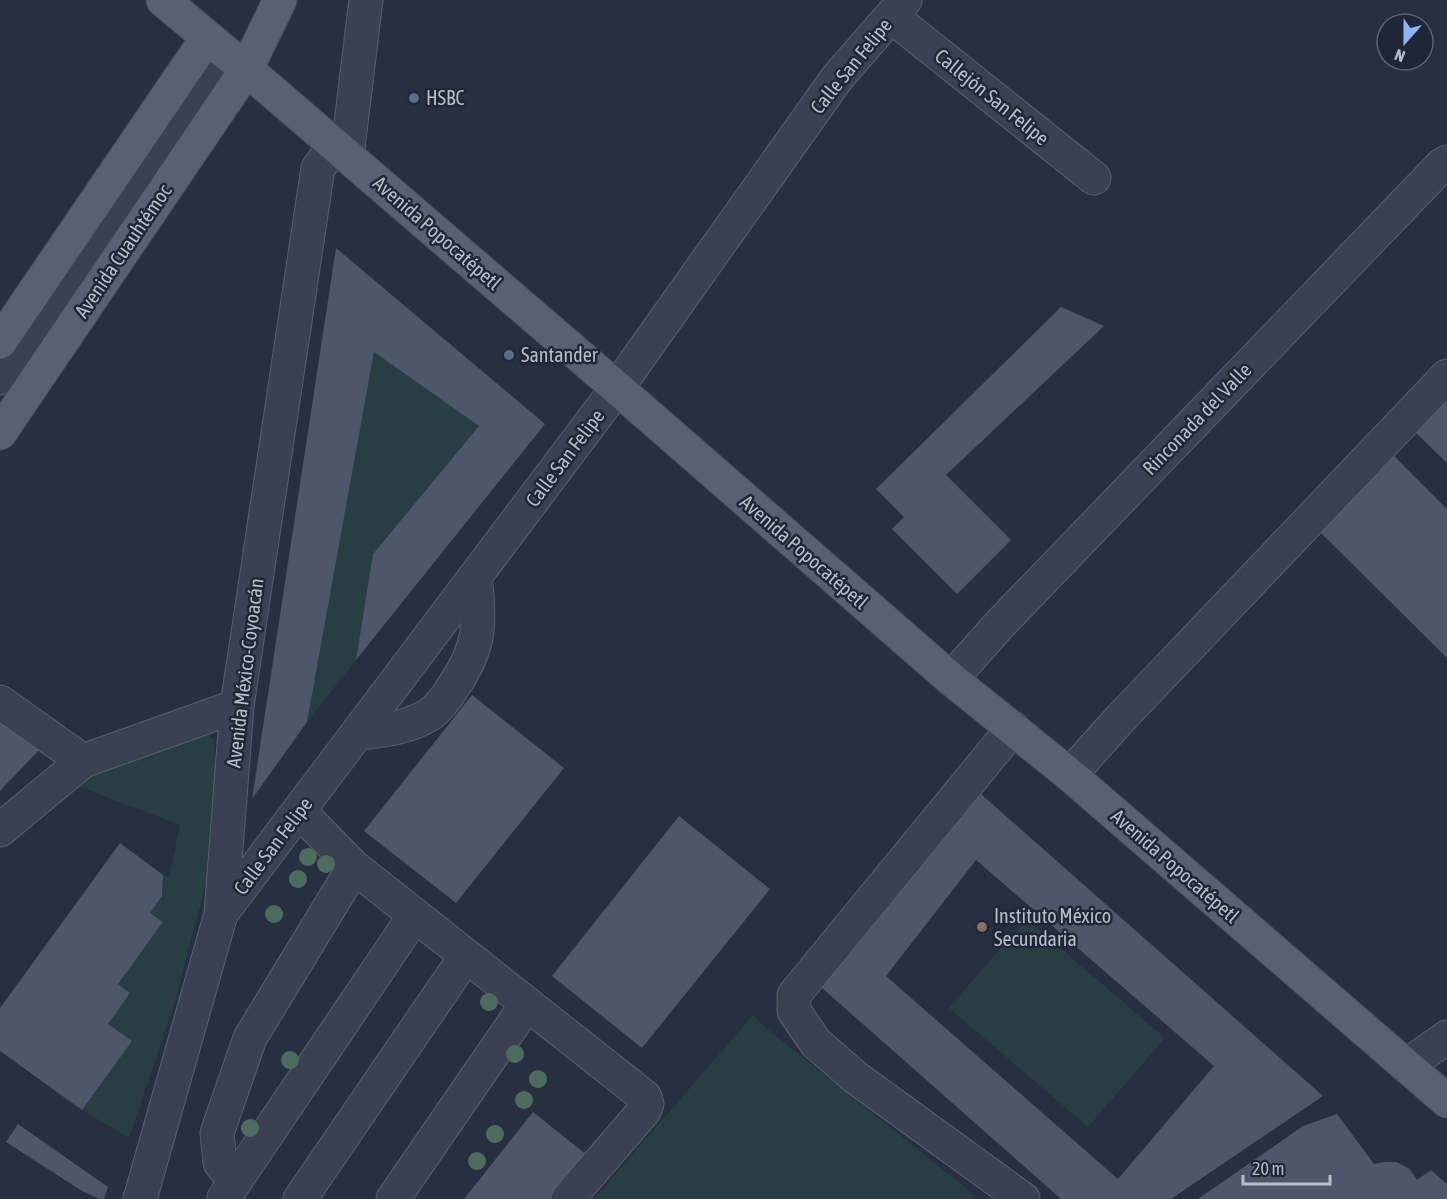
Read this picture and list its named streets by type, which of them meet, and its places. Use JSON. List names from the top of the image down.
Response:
{
  "streets": {
    "main road": ["Avenida Popocatépetl", "Avenida Cuauhtémoc"],
    "street": [
      "Calle San Felipe",
      "Callejón San Felipe",
      "Rinconada del Valle",
      "Avenida México-Coyoacán"
    ]
  },
  "crossings": [
    ["Calle San Felipe", "Callejón San Felipe"],
    ["Calle San Felipe", "Avenida Popocatépetl"],
    ["Calle San Felipe", "Avenida México-Coyoacán"],
    ["Avenida Popocatépetl", "Avenida Cuauhtémoc"],
    ["Avenida Popocatépetl", "Rinconada del Valle"],
    ["Avenida Popocatépetl", "Avenida México-Coyoacán"]
  ],
  "places": ["HSBC", "Santander", "Instituto México Secundaria"],
  "scale_bar": "20 m",
  "north": "bottom"
}
